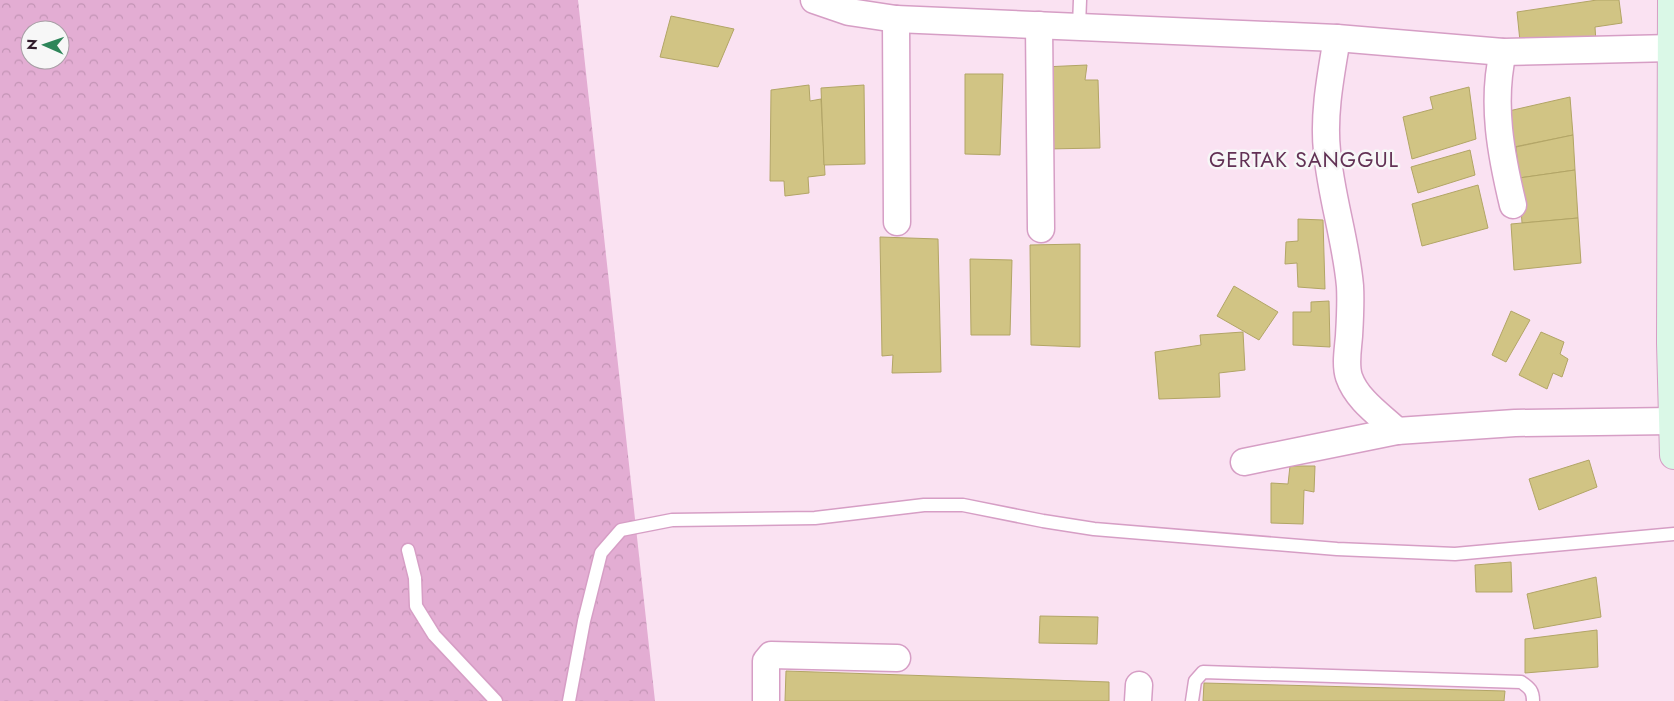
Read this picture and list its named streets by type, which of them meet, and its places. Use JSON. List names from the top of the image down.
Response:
{
  "districts": ["GERTAK SANGGUL"],
  "north": "left"
}
